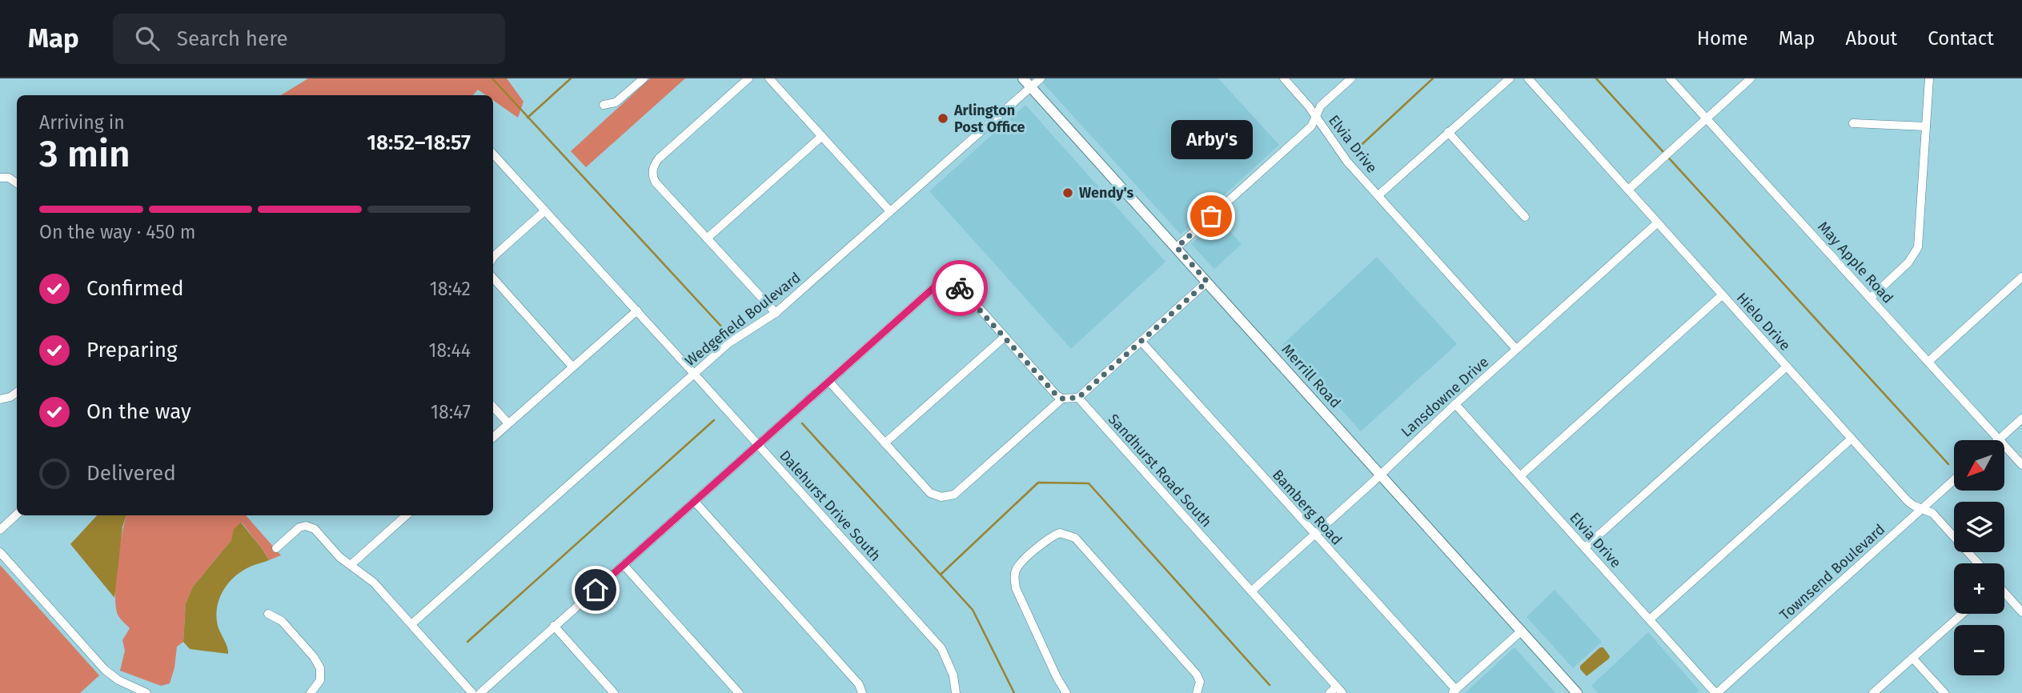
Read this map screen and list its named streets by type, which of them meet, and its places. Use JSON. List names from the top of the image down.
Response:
{
  "streets": {
    "main road": ["Merrill Road"],
    "street": [
      "Elvia Drive",
      "May Apple Road",
      "Wedgefield Boulevard",
      "Hielo Drive",
      "Lansdowne Drive",
      "Sandhurst Road South",
      "Dalehurst Drive South",
      "Bamberg Road",
      "Townsend Boulevard"
    ]
  },
  "crossings": [
    ["Elvia Drive", "Lansdowne Drive"],
    ["Elvia Drive", "Townsend Boulevard"],
    ["Wedgefield Boulevard", "Merrill Road"],
    ["Wedgefield Boulevard", "Dalehurst Drive South"],
    ["Hielo Drive", "Lansdowne Drive"],
    ["Hielo Drive", "Townsend Boulevard"],
    ["Merrill Road", "Lansdowne Drive"],
    ["Lansdowne Drive", "Sandhurst Road South"],
    ["Lansdowne Drive", "Bamberg Road"]
  ],
  "places": ["Arlington Post Office", "Wendy's", "Arby's"],
  "north": "bottom left",
  "page": {
    "header": "Map",
    "search": "Search here",
    "nav": [
      "Home",
      "Map",
      "About",
      "Contact"
    ],
    "heading": ["3 min", "Arriving in", "18:52–18:57"],
    "bubble": "Arby's",
    "bar": "On the way · 450 m",
    "list": [
      ["Confirmed", "18:42"],
      ["Preparing", "18:44"],
      ["On the way", "18:47"],
      "Delivered"
    ],
    "map_buttons": ["+", "−"]
  }
}
